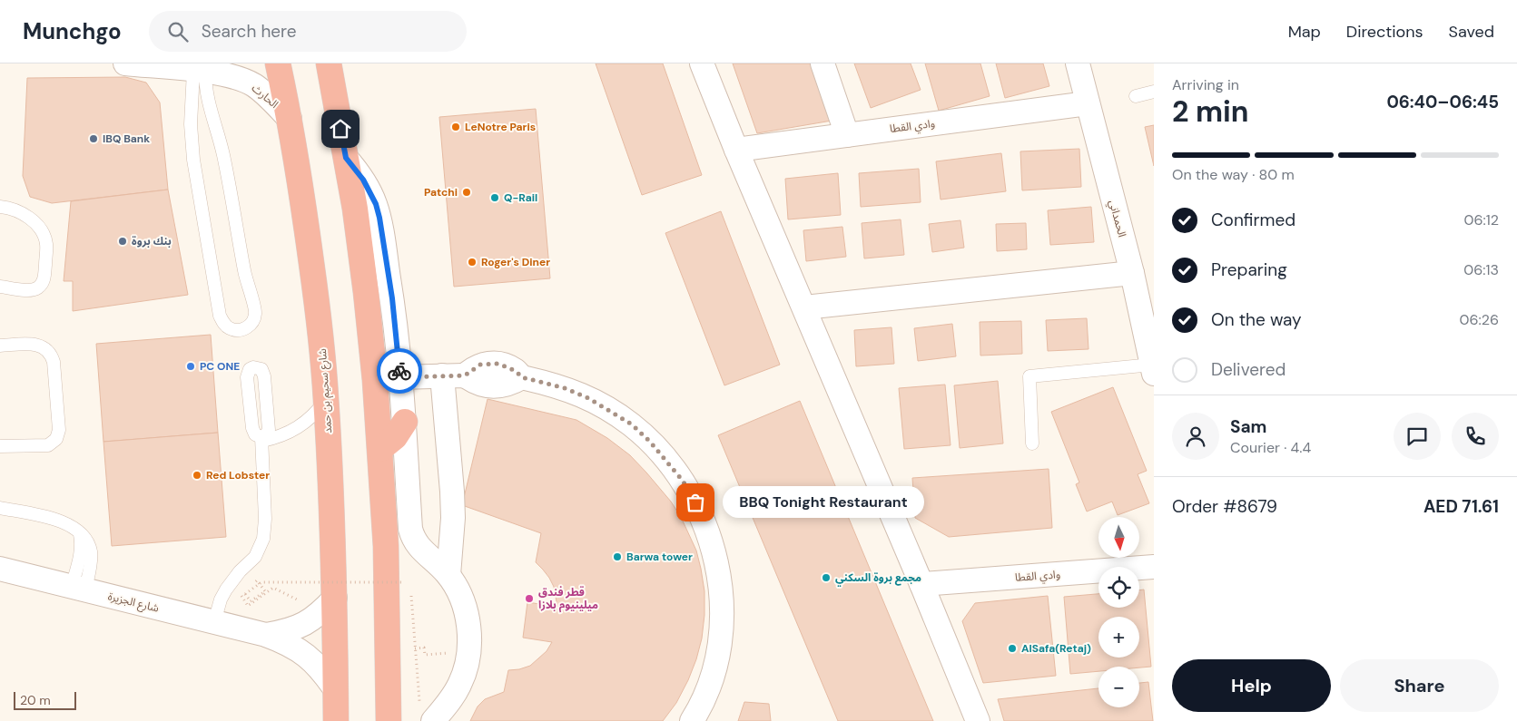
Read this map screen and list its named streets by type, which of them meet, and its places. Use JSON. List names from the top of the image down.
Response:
{
  "streets": {
    "highway": ["شارع سحيم بن حمد"],
    "street": [
      "الحارث",
      "وادي القطا",
      "الحمداني",
      "شارع الجزيرة"
    ]
  },
  "crossings": [
    ["الحارث", "شارع سحيم بن حمد"],
    ["وادي القطا", "الحمداني"],
    ["شارع سحيم بن حمد", "شارع الجزيرة"]
  ],
  "places": [
    "LeNotre Paris",
    "IBQ Bank",
    "Patchi",
    "Q-Rail",
    "بنك بروة",
    "Roger's Diner",
    "PC ONE",
    "Red Lobster",
    "BBQ Tonight Restaurant",
    "Barwa tower",
    "مجمع بروة السكني",
    "قطر فندق ميلينيوم بلازا",
    "AlSafa(Retaj)"
  ],
  "scale_bar": "20 m",
  "north": "bottom",
  "page": {
    "header": "Munchgo",
    "search": "Search here",
    "nav": ["Map", "Directions", "Saved"],
    "heading": ["2 min", "Arriving in", "06:40–06:45"],
    "panel": [
      "Sam",
      "Courier · 4.4",
      "Order #8679",
      "AED 71.61"
    ],
    "bar": "On the way · 80 m",
    "list": [
      ["Confirmed", "06:12"],
      ["Preparing", "06:13"],
      ["On the way", "06:26"],
      "Delivered"
    ],
    "bubble": "BBQ Tonight Restaurant",
    "map_buttons": ["+", "−"],
    "buttons": ["Help", "Share"],
    "scale": "20 m"
  }
}
